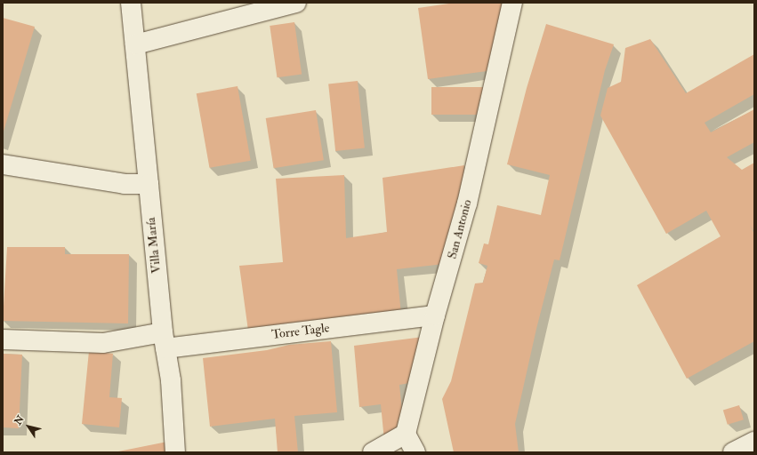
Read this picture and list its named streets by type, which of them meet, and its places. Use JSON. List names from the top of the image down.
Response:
{
  "streets": {
    "street": ["San Antonio", "Villa María", "Torre Tagle"]
  },
  "crossings": [
    ["San Antonio", "Torre Tagle"],
    ["Villa María", "Torre Tagle"]
  ],
  "north": "top left"
}
